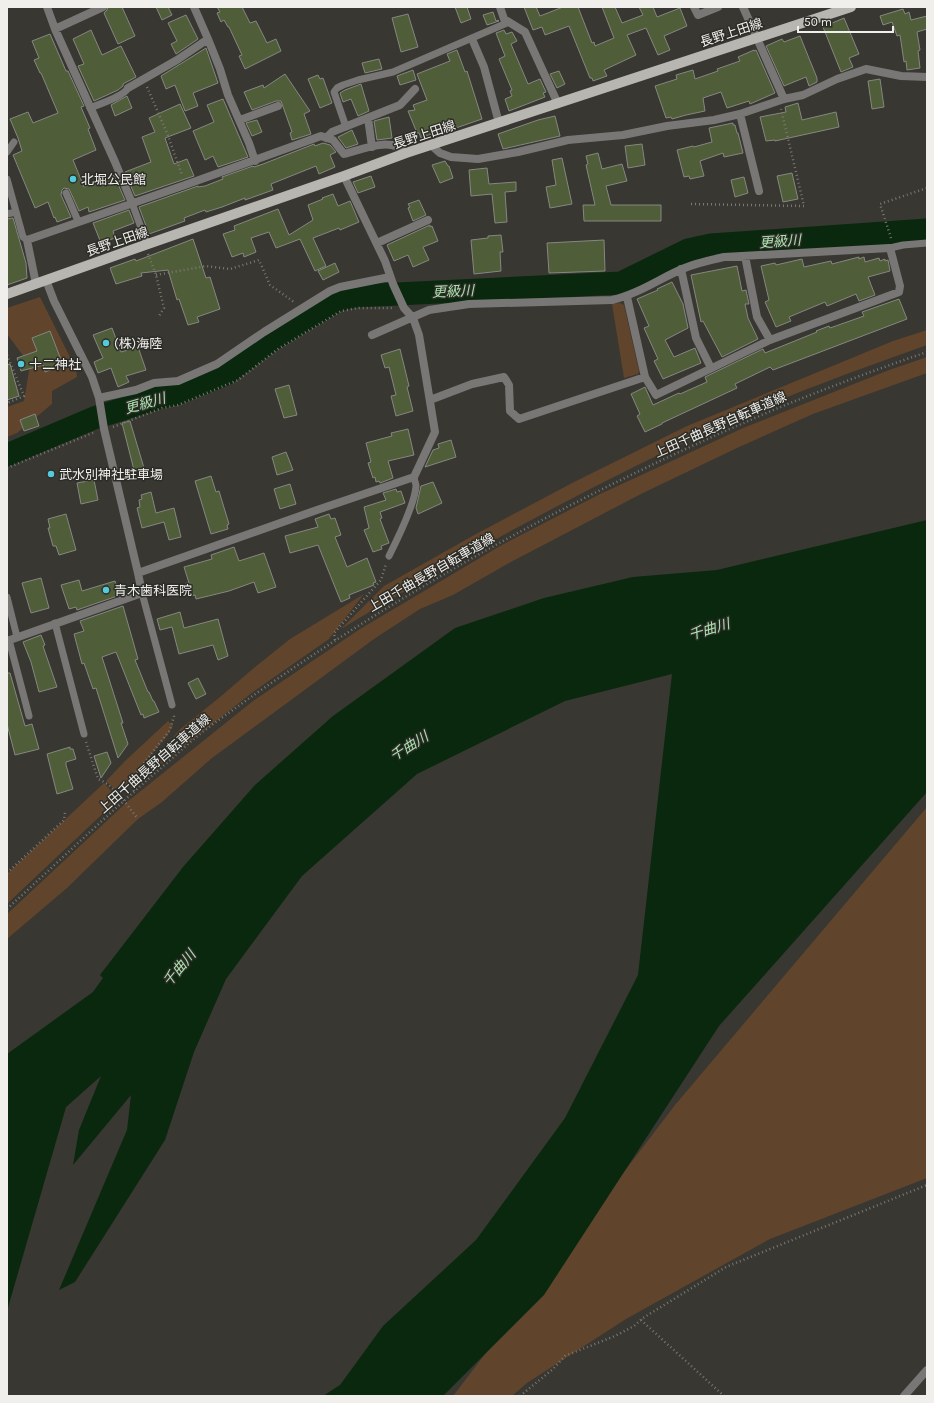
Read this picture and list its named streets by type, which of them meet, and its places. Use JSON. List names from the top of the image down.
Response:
{
  "streets": {
    "main road": ["長野上田線"],
    "path": ["上田千曲長野自転車道線"]
  },
  "water": ["更級川", "千曲川"],
  "places": [
    "北堀公民館",
    "(株)海陸",
    "十二神社",
    "武水別神社駐車場",
    "青木歯科医院"
  ],
  "scale_bar": "50 m"
}
